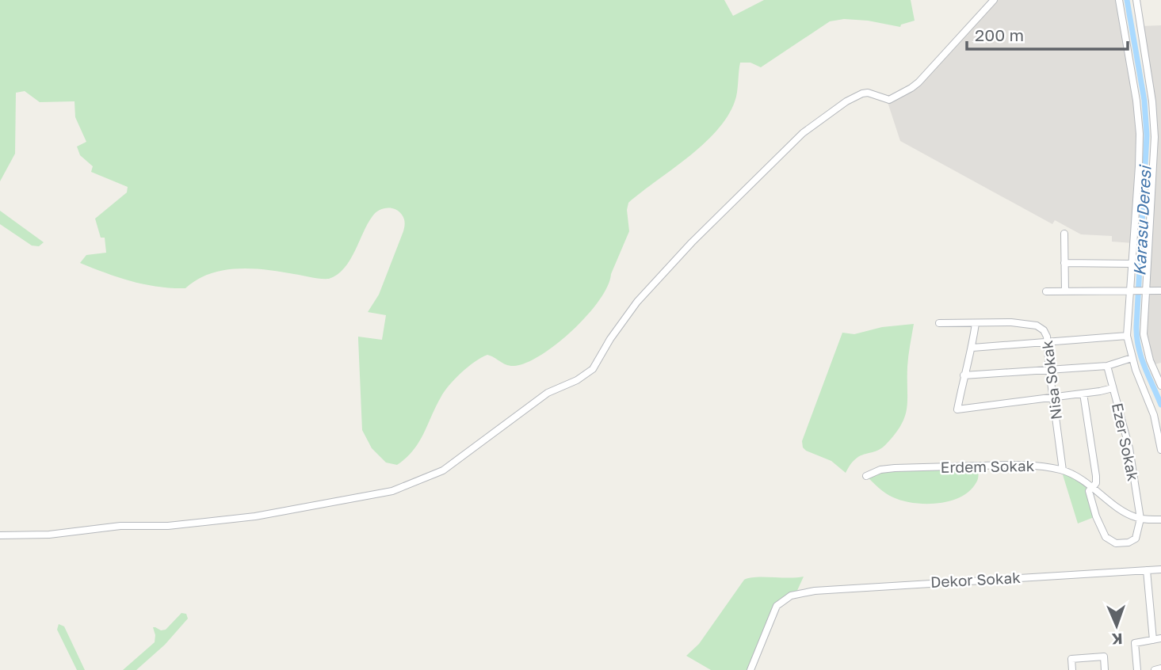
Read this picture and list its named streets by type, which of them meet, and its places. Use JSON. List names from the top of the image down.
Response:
{
  "streets": {
    "street": [
      "Nisa Sokak",
      "Ezer Sokak",
      "Erdem Sokak",
      "Dekor Sokak"
    ]
  },
  "crossings": [
    ["Nisa Sokak", "Erdem Sokak"],
    ["Ezer Sokak", "Erdem Sokak"]
  ],
  "water": ["Karasu Deresi"],
  "scale_bar": "200 m",
  "north": "bottom"
}
